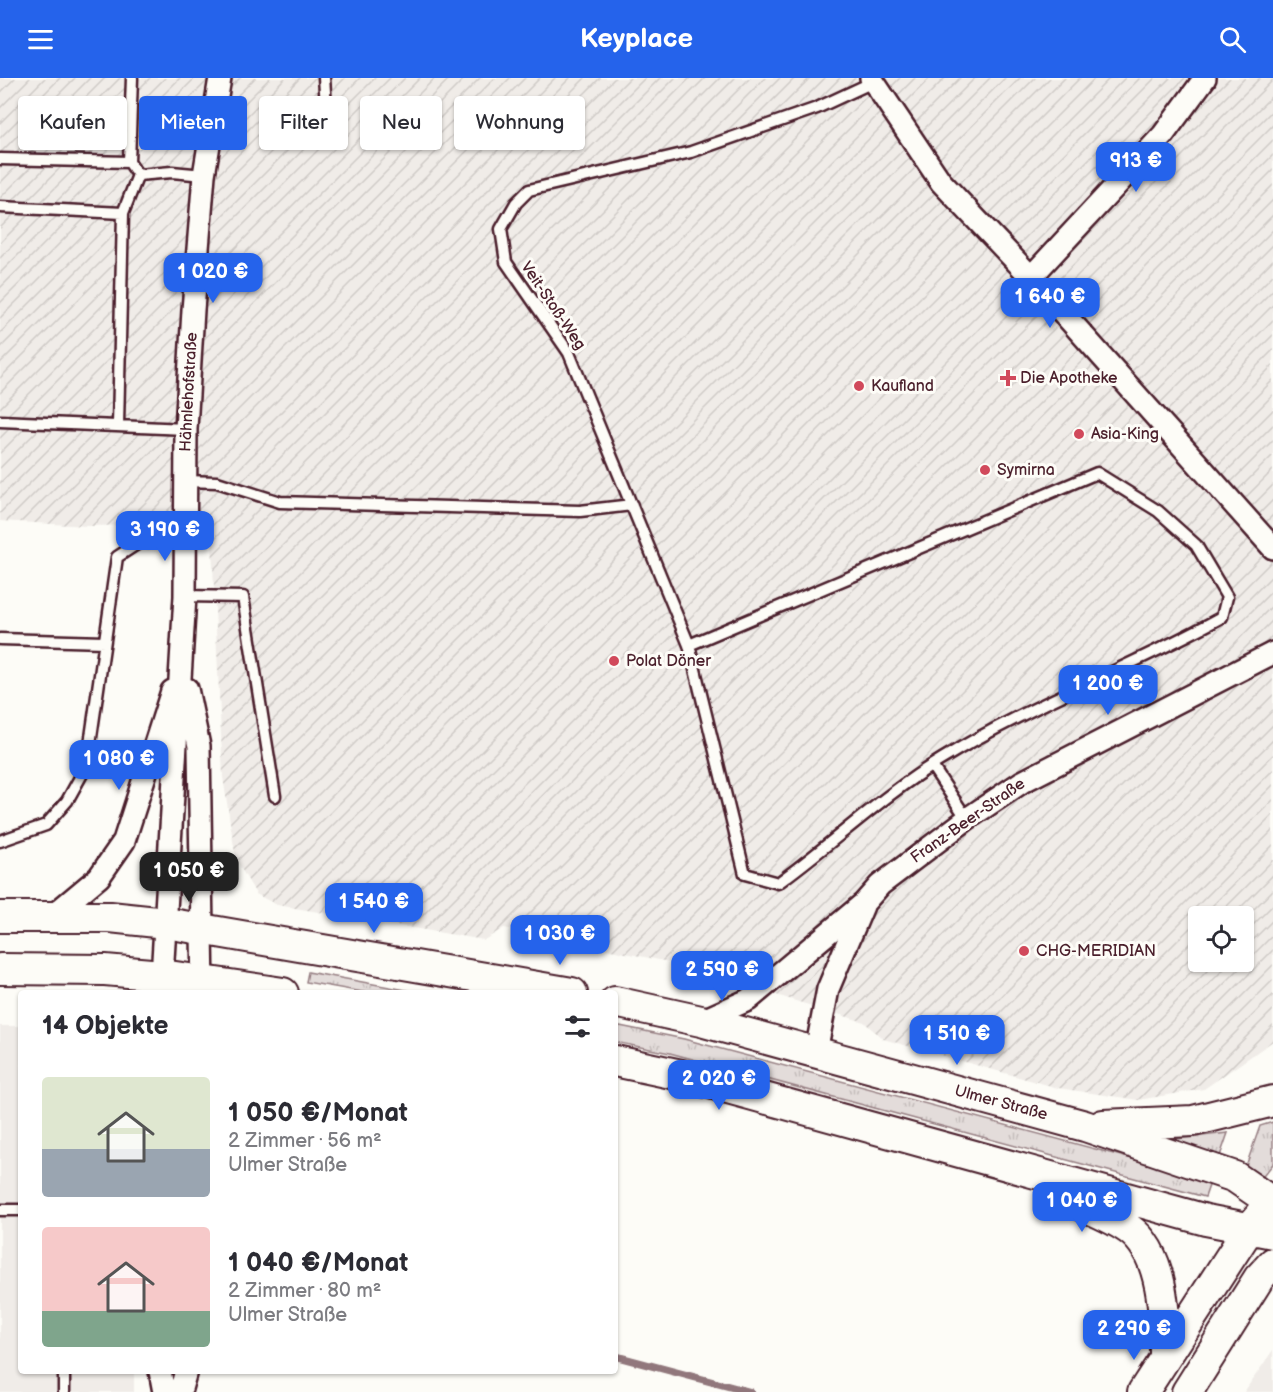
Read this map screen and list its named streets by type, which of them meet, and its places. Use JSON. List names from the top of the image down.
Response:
{
  "streets": {
    "main road": ["Ulmer Straße"],
    "street": ["Hähnlehofstraße", "Franz-Beer-Straße"],
    "lane": ["Veit-Stoß-Weg"]
  },
  "crossings": [
    ["Franz-Beer-Straße", "Ulmer Straße"]
  ],
  "places": {
    "health": ["Die Apotheke"],
    "other": [
      "Kaufland",
      "Asia-King",
      "Symirna",
      "Polat Döner",
      "CHG-MERIDIAN"
    ]
  },
  "page": {
    "header": "Keyplace",
    "chip": [
      "Kaufen",
      "Mieten",
      "Filter",
      "Neu",
      "Wohnung"
    ],
    "price": [
      "913 €",
      "1 020 €",
      "1 640 €",
      "3 190 €",
      "1 200 €",
      "1 080 €",
      "1 050 €",
      "1 540 €",
      "1 030 €",
      "2 590 €",
      "1 510 €",
      "2 020 €",
      "1 040 €",
      "2 290 €"
    ],
    "heading": "14 Objekte",
    "list": [
      {
        "name": "1 050 €/Monat",
        "note": "2 Zimmer · 56 m² · Ulmer Straße"
      },
      {
        "name": "1 040 €/Monat",
        "note": "2 Zimmer · 80 m² · Ulmer Straße"
      }
    ]
  }
}
